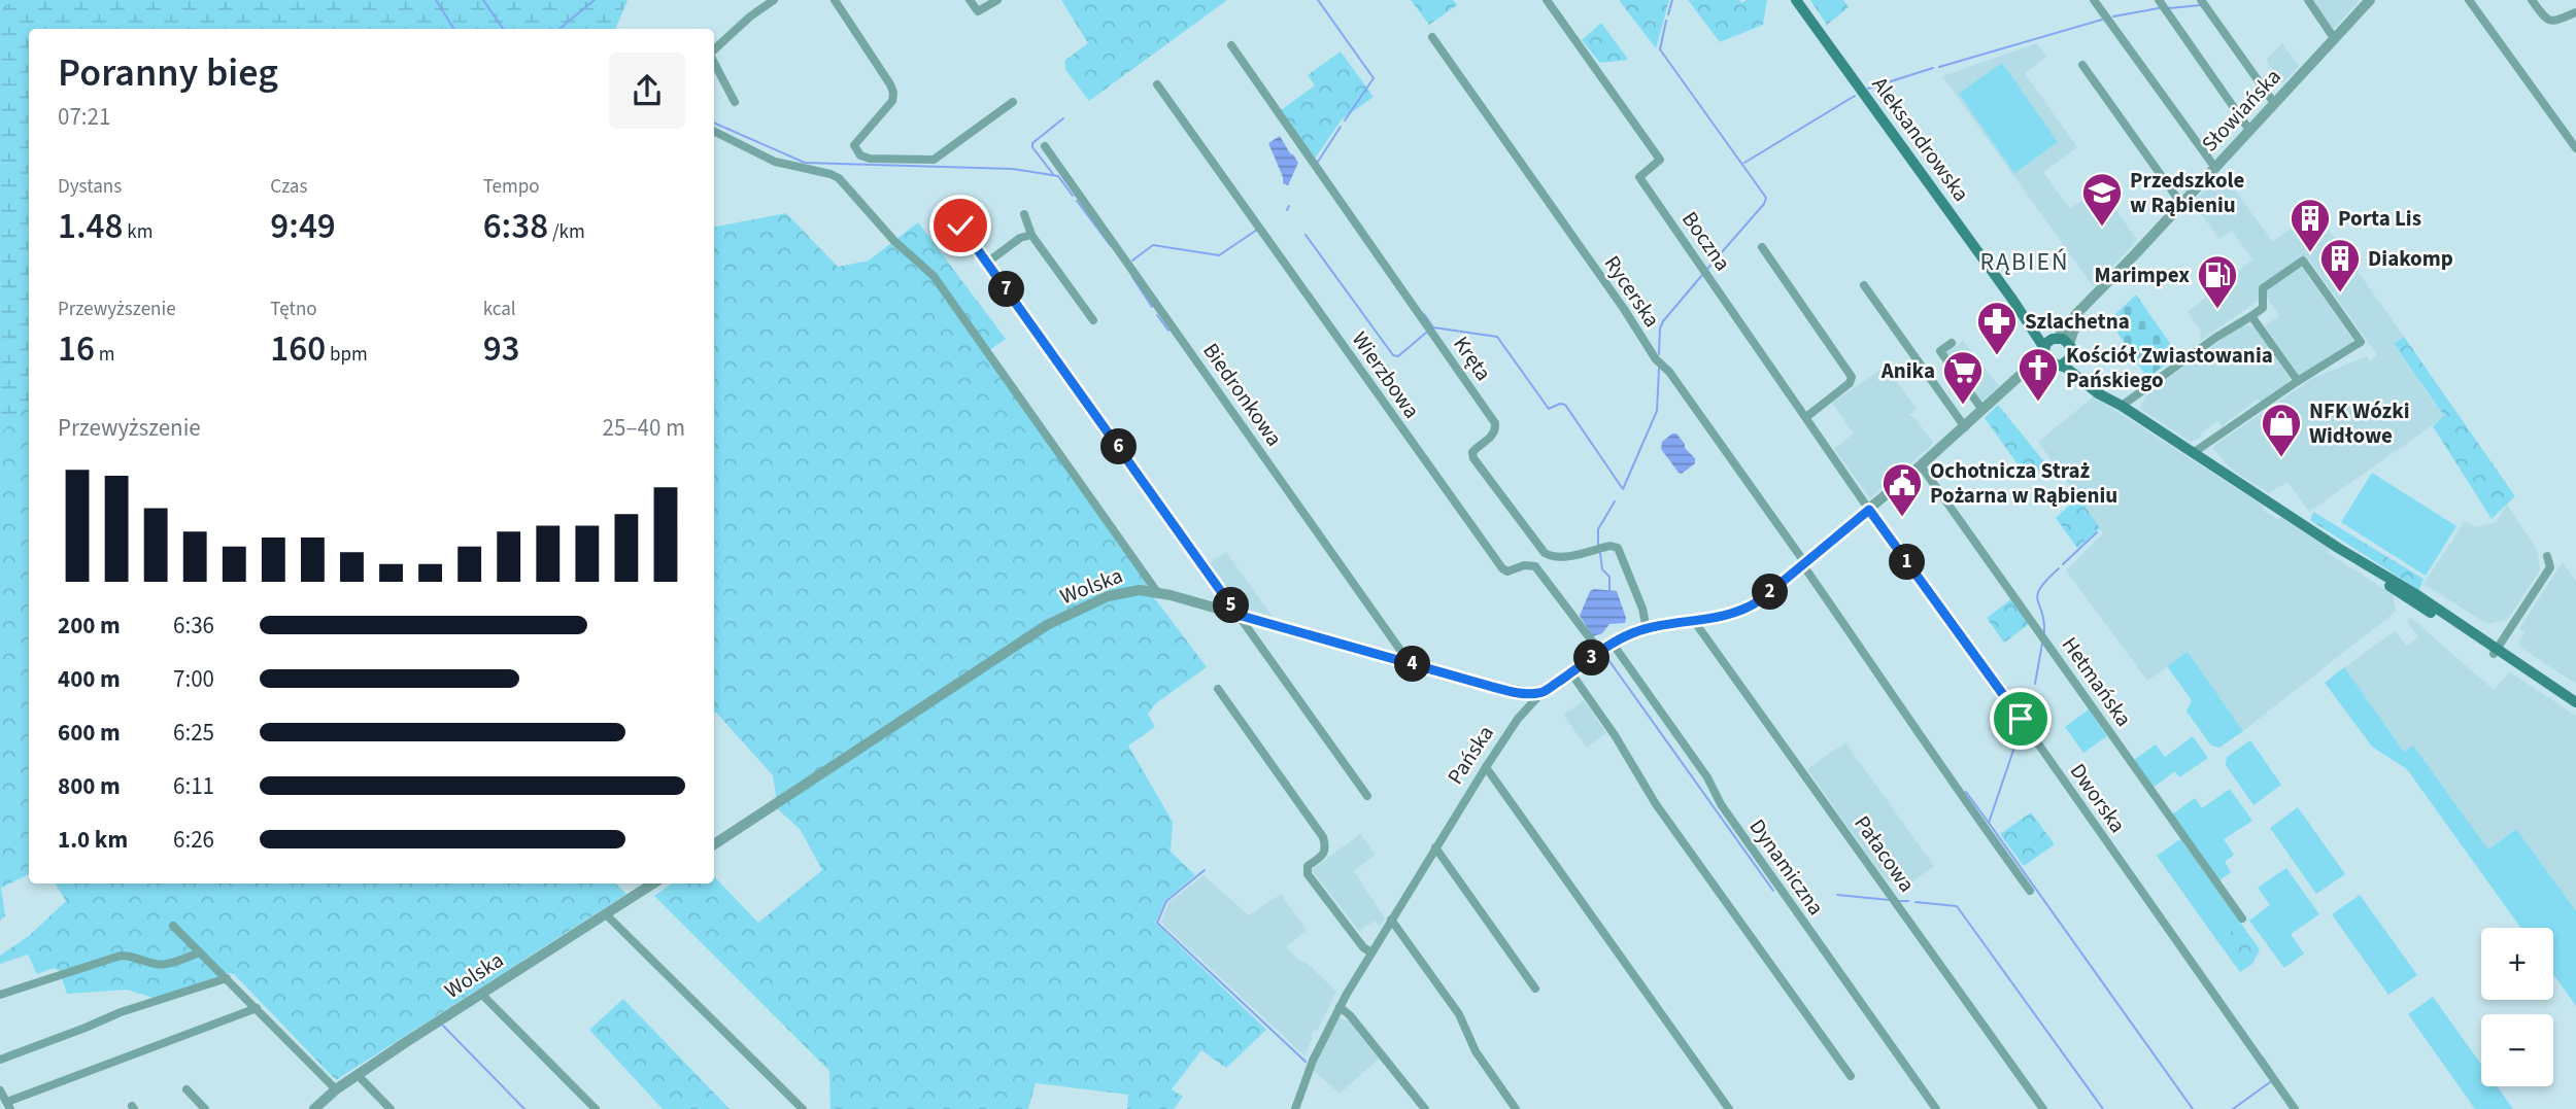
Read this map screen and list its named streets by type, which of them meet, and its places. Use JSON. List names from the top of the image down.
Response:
{
  "streets": {
    "main road": ["Aleksandrowska"],
    "street": [
      "Słowiańska",
      "Boczna",
      "Rycerska",
      "Kręta",
      "Wierzbowa",
      "Biedronkowa",
      "Wolska",
      "Hetmańska",
      "Pańska",
      "Dworska",
      "Pałacowa",
      "Dynamiczna"
    ]
  },
  "crossings": [
    ["Słowiańska", "Aleksandrowska"],
    ["Aleksandrowska", "Pańska"],
    ["Boczna", "Pańska"],
    ["Boczna", "Dworska"],
    ["Rycerska", "Pańska"],
    ["Kręta", "Pańska"],
    ["Wierzbowa", "Pańska"],
    ["Biedronkowa", "Wolska"],
    ["Wolska", "Pańska"],
    ["Hetmańska", "Pańska"],
    ["Pańska", "Dworska"],
    ["Pańska", "Pałacowa"],
    ["Pańska", "Dynamiczna"]
  ],
  "districts": ["RĄBIEŃ"],
  "places": {
    "school or university": ["Przedszkole w Rąbieniu"],
    "building": ["Porta Lis", "Diakomp"],
    "fuel station": ["Marimpex"],
    "pharmacy": ["Szlachetna"],
    "church": ["Kościół Zwiastowania Pańskiego"],
    "supermarket": ["Anika"],
    "shop": ["NFK Wózki Widłowe"],
    "public building": ["Ochotnicza Straż Pożarna w Rąbieniu"]
  },
  "page": {
    "heading": ["Poranny bieg", "07:21"],
    "stats": [
      ["Dystans", "1.48 km"],
      ["Czas", "9:49"],
      ["Tempo", "6:38 /km"],
      ["Przewyższenie", "16 m"],
      ["Tętno", "160 bpm"],
      ["kcal", "93"]
    ],
    "pins": [
      "7",
      "6",
      "1",
      "2",
      "5",
      "3",
      "4"
    ],
    "chart": ["Przewyższenie", "25–40 m"],
    "list": [
      {
        "name": "200 m",
        "note": "6:36"
      },
      {
        "name": "400 m",
        "note": "7:00"
      },
      {
        "name": "600 m",
        "note": "6:25"
      },
      {
        "name": "800 m",
        "note": "6:11"
      },
      {
        "name": "1.0 km",
        "note": "6:26"
      }
    ],
    "map_buttons": ["+", "−"]
  }
}
